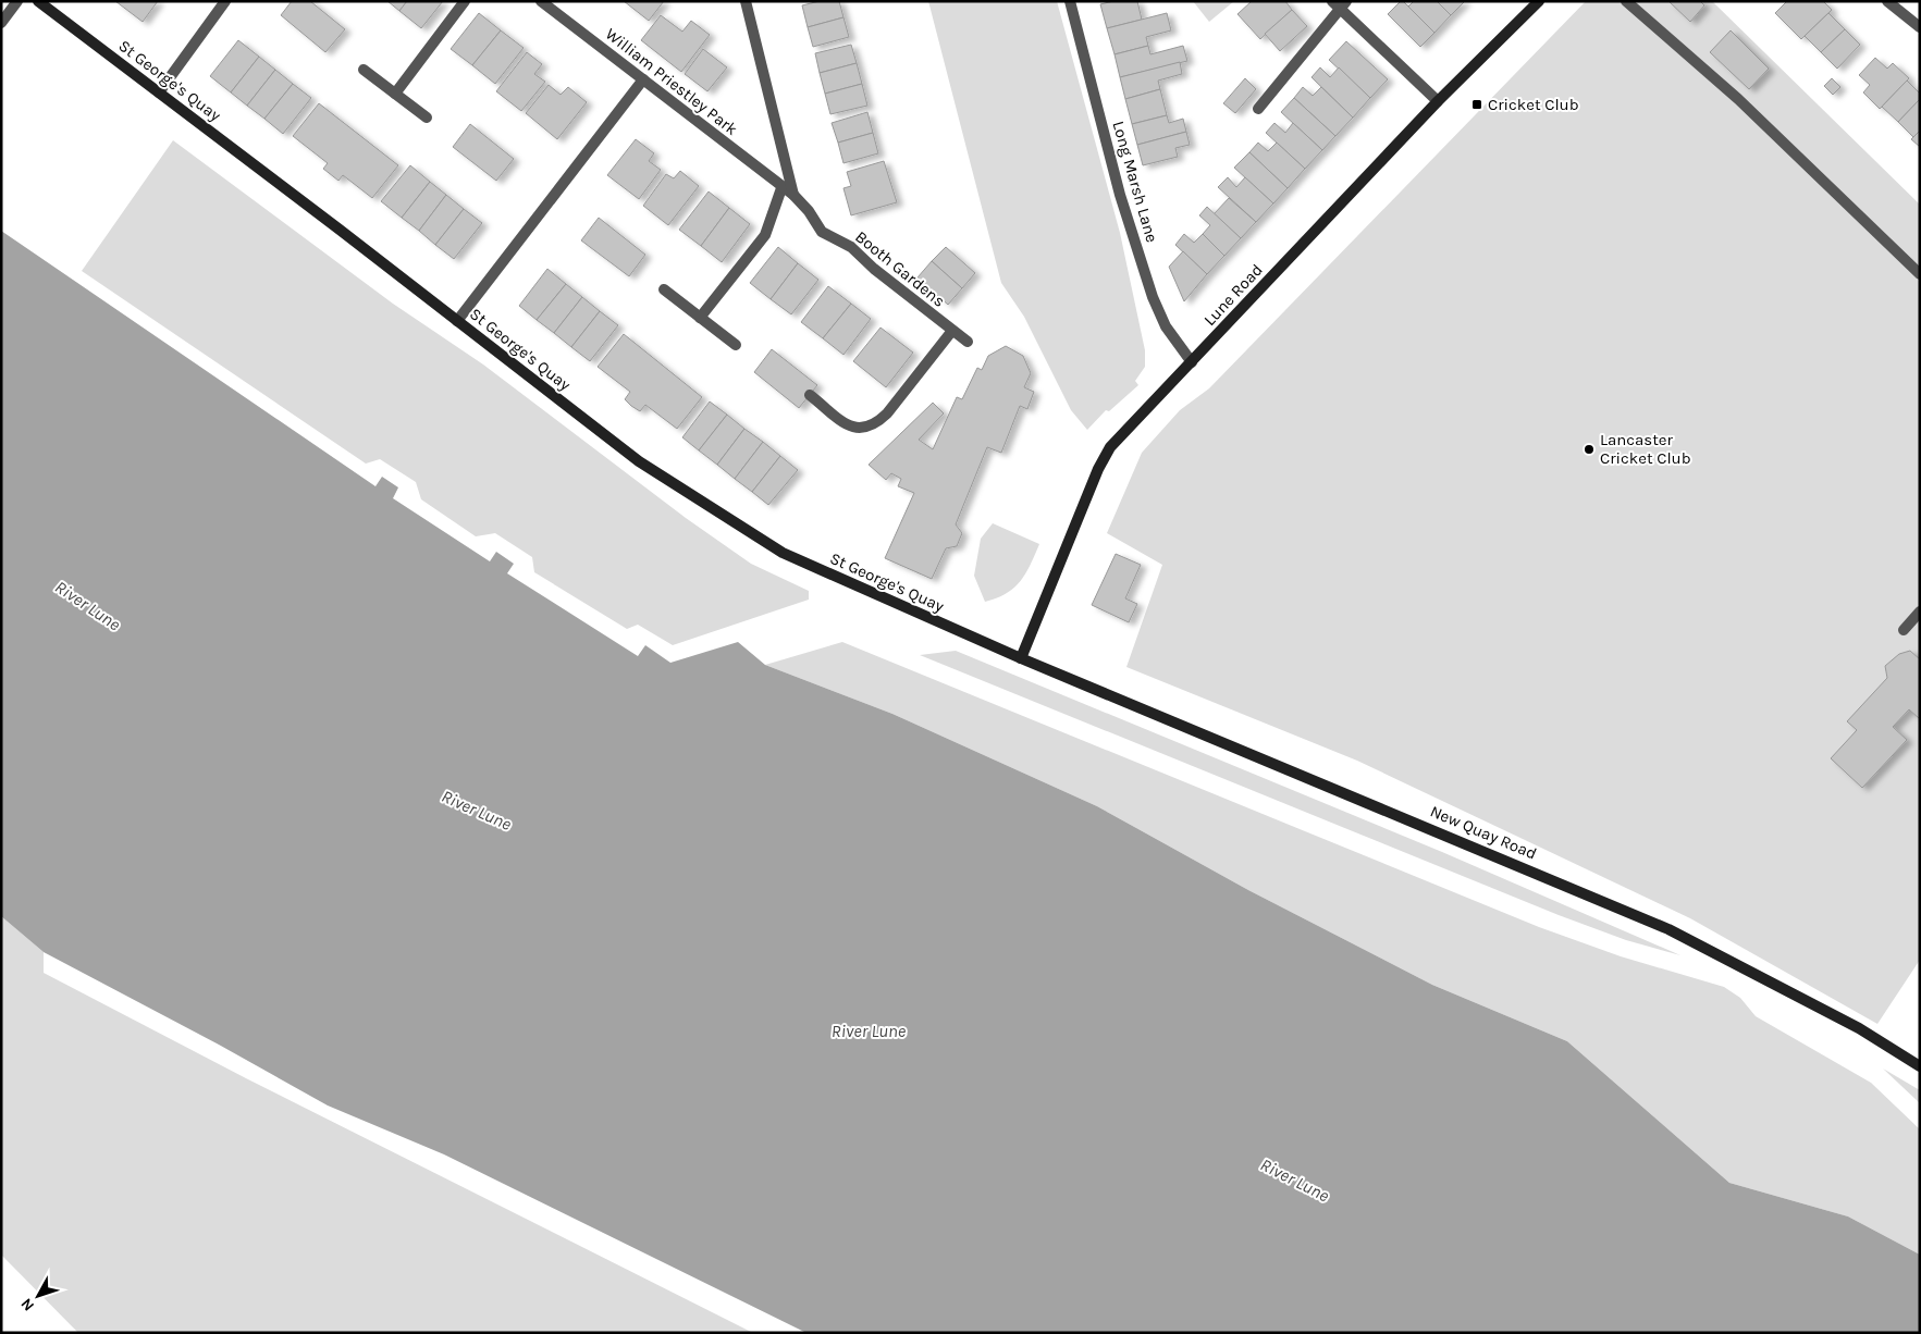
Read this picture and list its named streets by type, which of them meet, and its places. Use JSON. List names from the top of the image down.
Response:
{
  "streets": {
    "street": [
      "St George's Quay",
      "William Priestley Park",
      "Long Marsh Lane",
      "Booth Gardens",
      "Lune Road",
      "New Quay Road"
    ]
  },
  "crossings": [
    ["St George's Quay", "Lune Road"],
    ["St George's Quay", "New Quay Road"],
    ["William Priestley Park", "Booth Gardens"],
    ["Long Marsh Lane", "Lune Road"],
    ["Lune Road", "New Quay Road"]
  ],
  "water": ["River Lune"],
  "places": {
    "transit": ["Cricket Club"],
    "other": ["Lancaster Cricket Club"]
  },
  "north": "bottom left"
}
